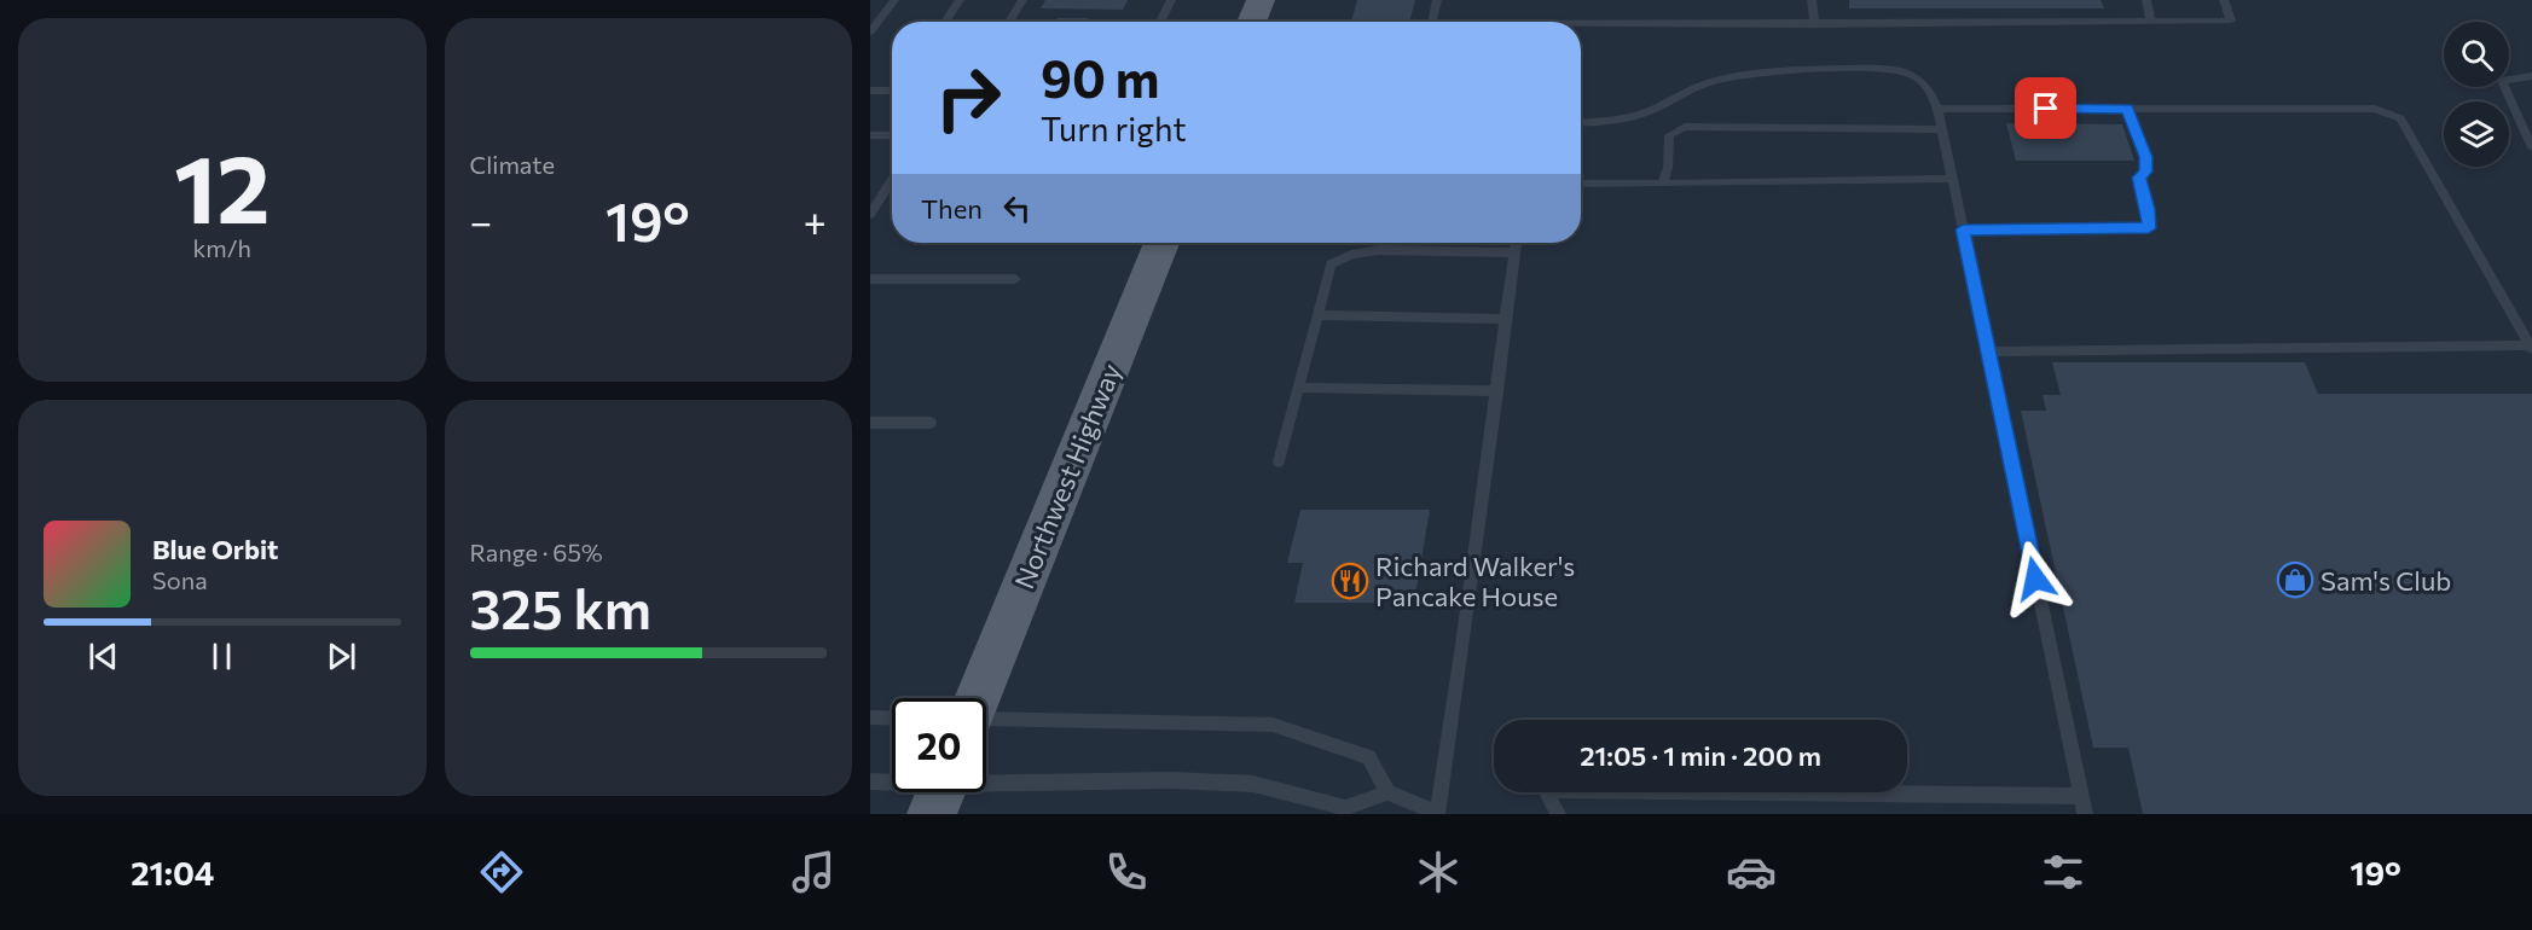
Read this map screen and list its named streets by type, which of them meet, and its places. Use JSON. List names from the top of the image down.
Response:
{
  "streets": {
    "main road": ["Northwest Highway"]
  },
  "places": {
    "shop": ["Sam's Club"],
    "restaurant": ["Richard Walker's Pancake House"]
  },
  "page": {
    "tile": [
      ["12", "km/h"],
      "Climate",
      ["Range · 65%", "325 km"]
    ],
    "turn": ["90 m", "Turn right"],
    "then": "Then",
    "heat": ["−", "19°", "+"],
    "song": ["Blue Orbit", "Sona"],
    "limit": "20",
    "trip": "21:05 · 1 min · 200 m",
    "tabs": ["21:04", "19°"]
  }
}
